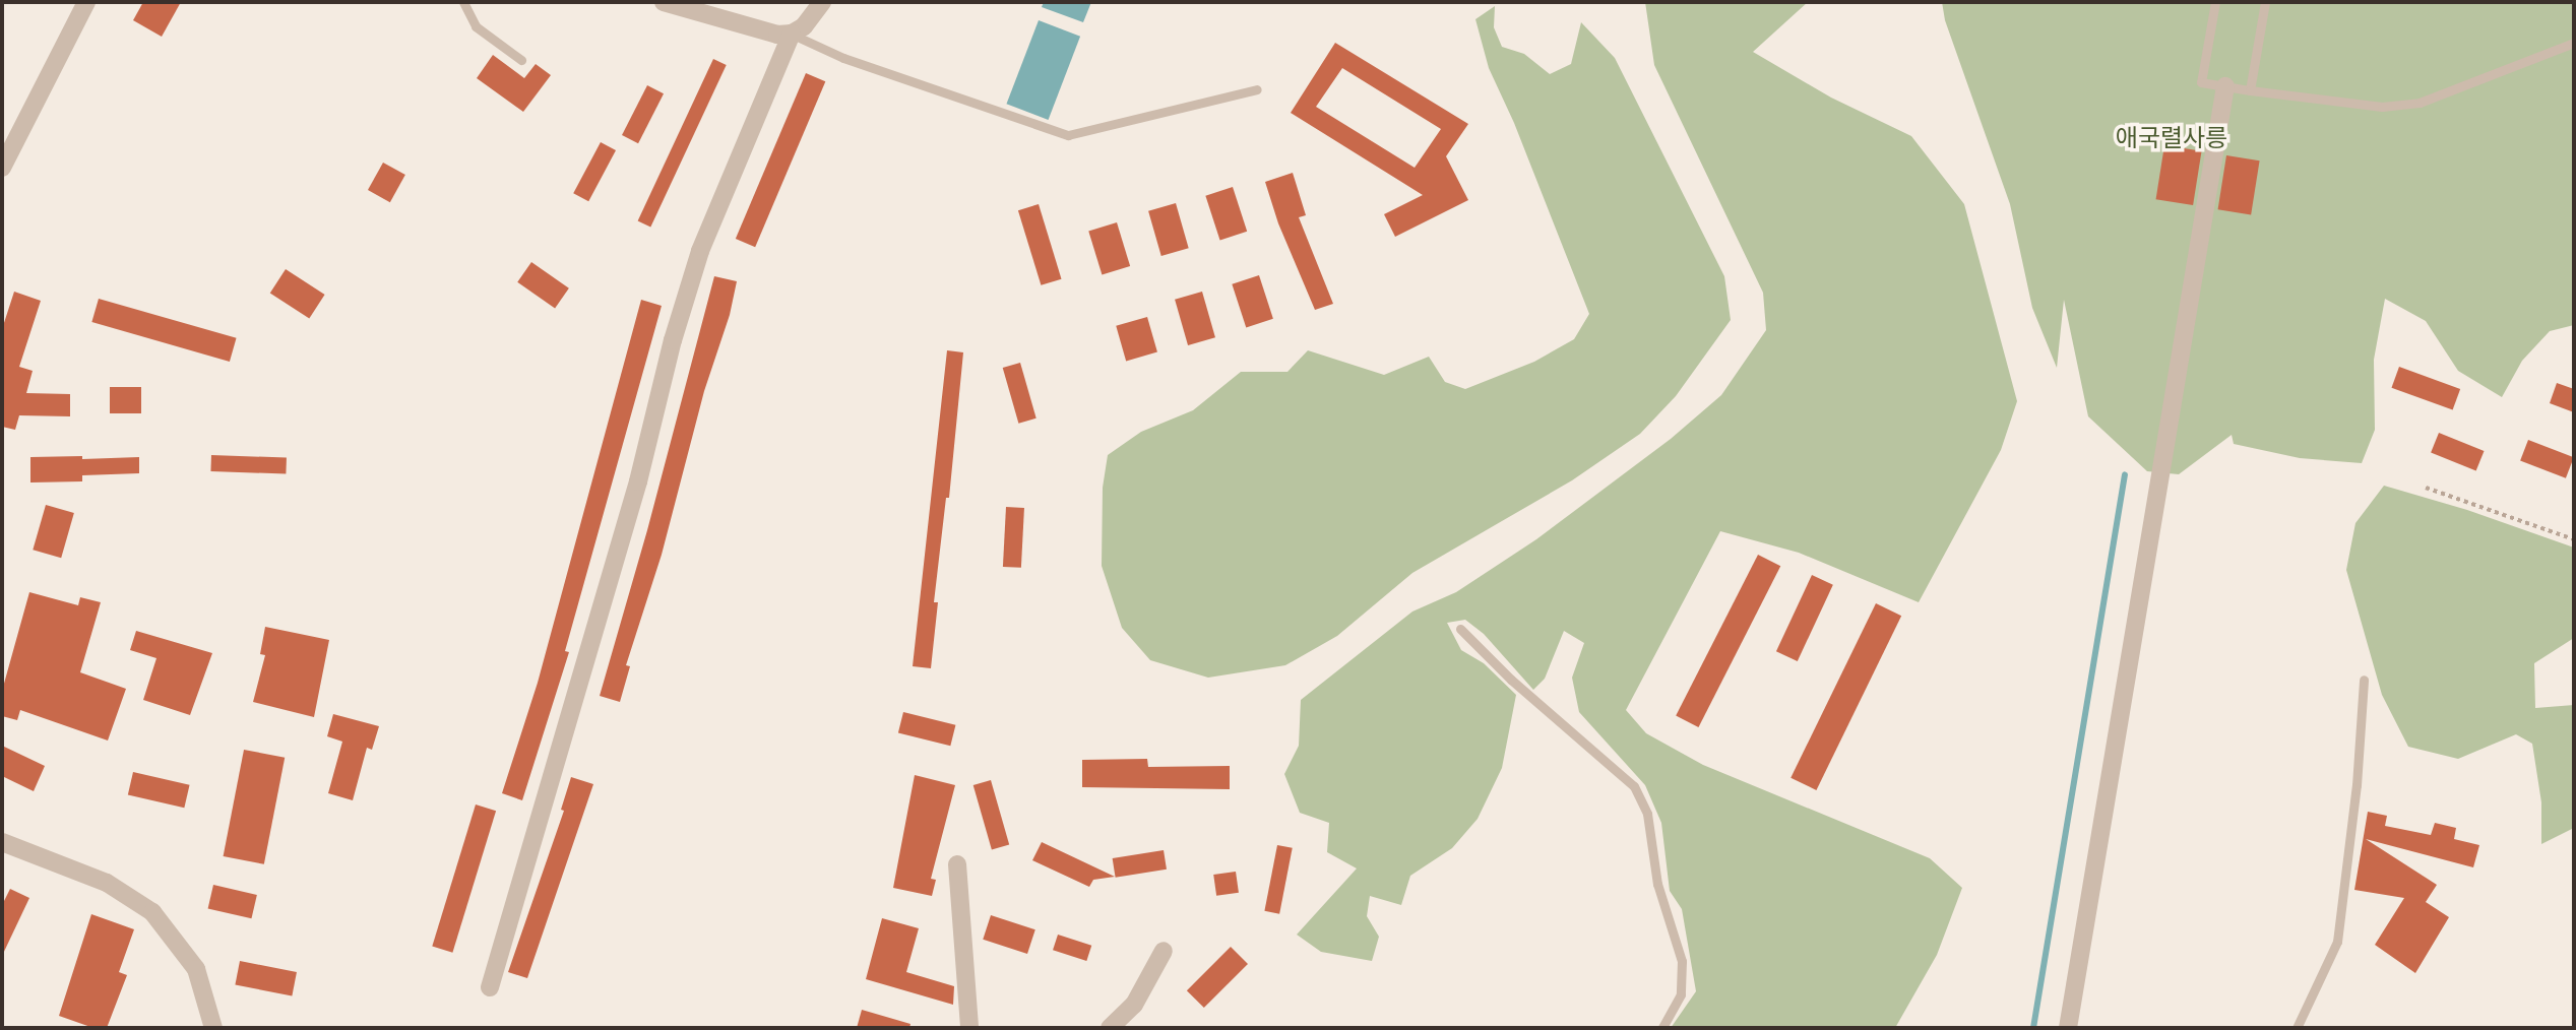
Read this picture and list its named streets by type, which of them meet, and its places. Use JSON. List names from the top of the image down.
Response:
{
  "parks": ["애국렬사릉"]
}
